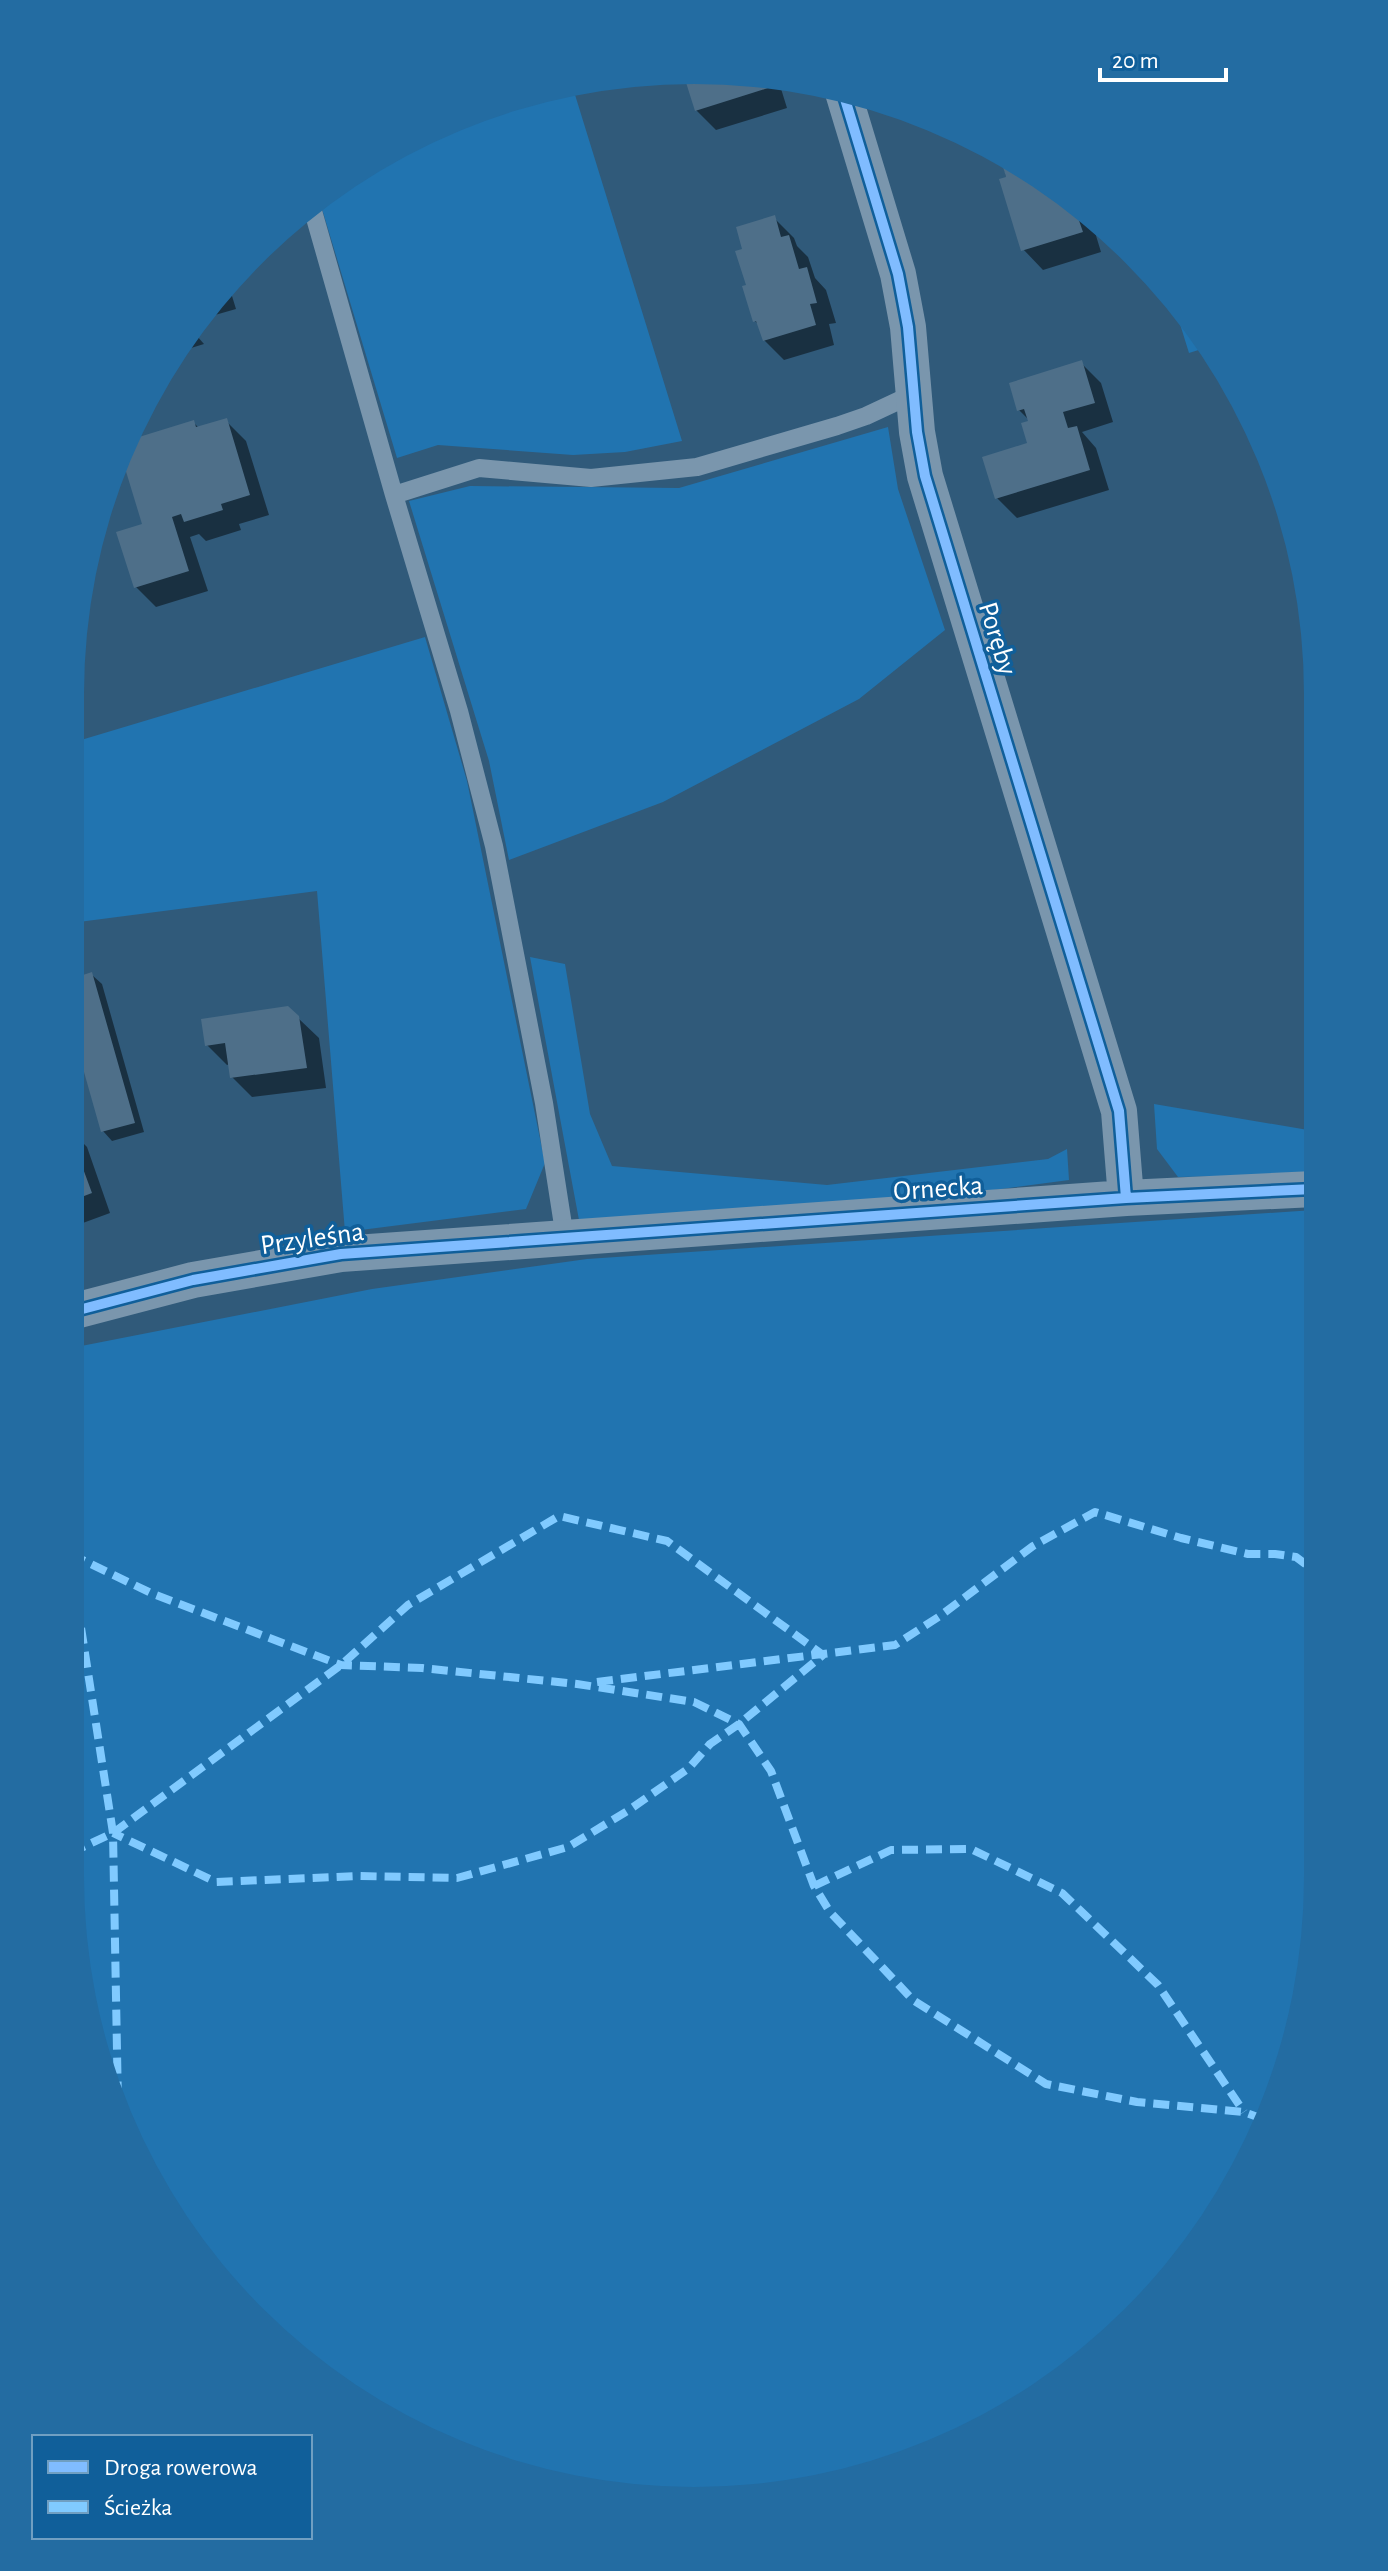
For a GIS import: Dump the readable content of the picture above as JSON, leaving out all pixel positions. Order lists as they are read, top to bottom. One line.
{"streets":{"street":["Poręby","Ornecka","Przyleśna"]},"crossings":[["Poręby","Ornecka"],["Ornecka","Przyleśna"]],"legend":["Droga rowerowa","Ścieżka"],"scale_bar":"20 m"}
